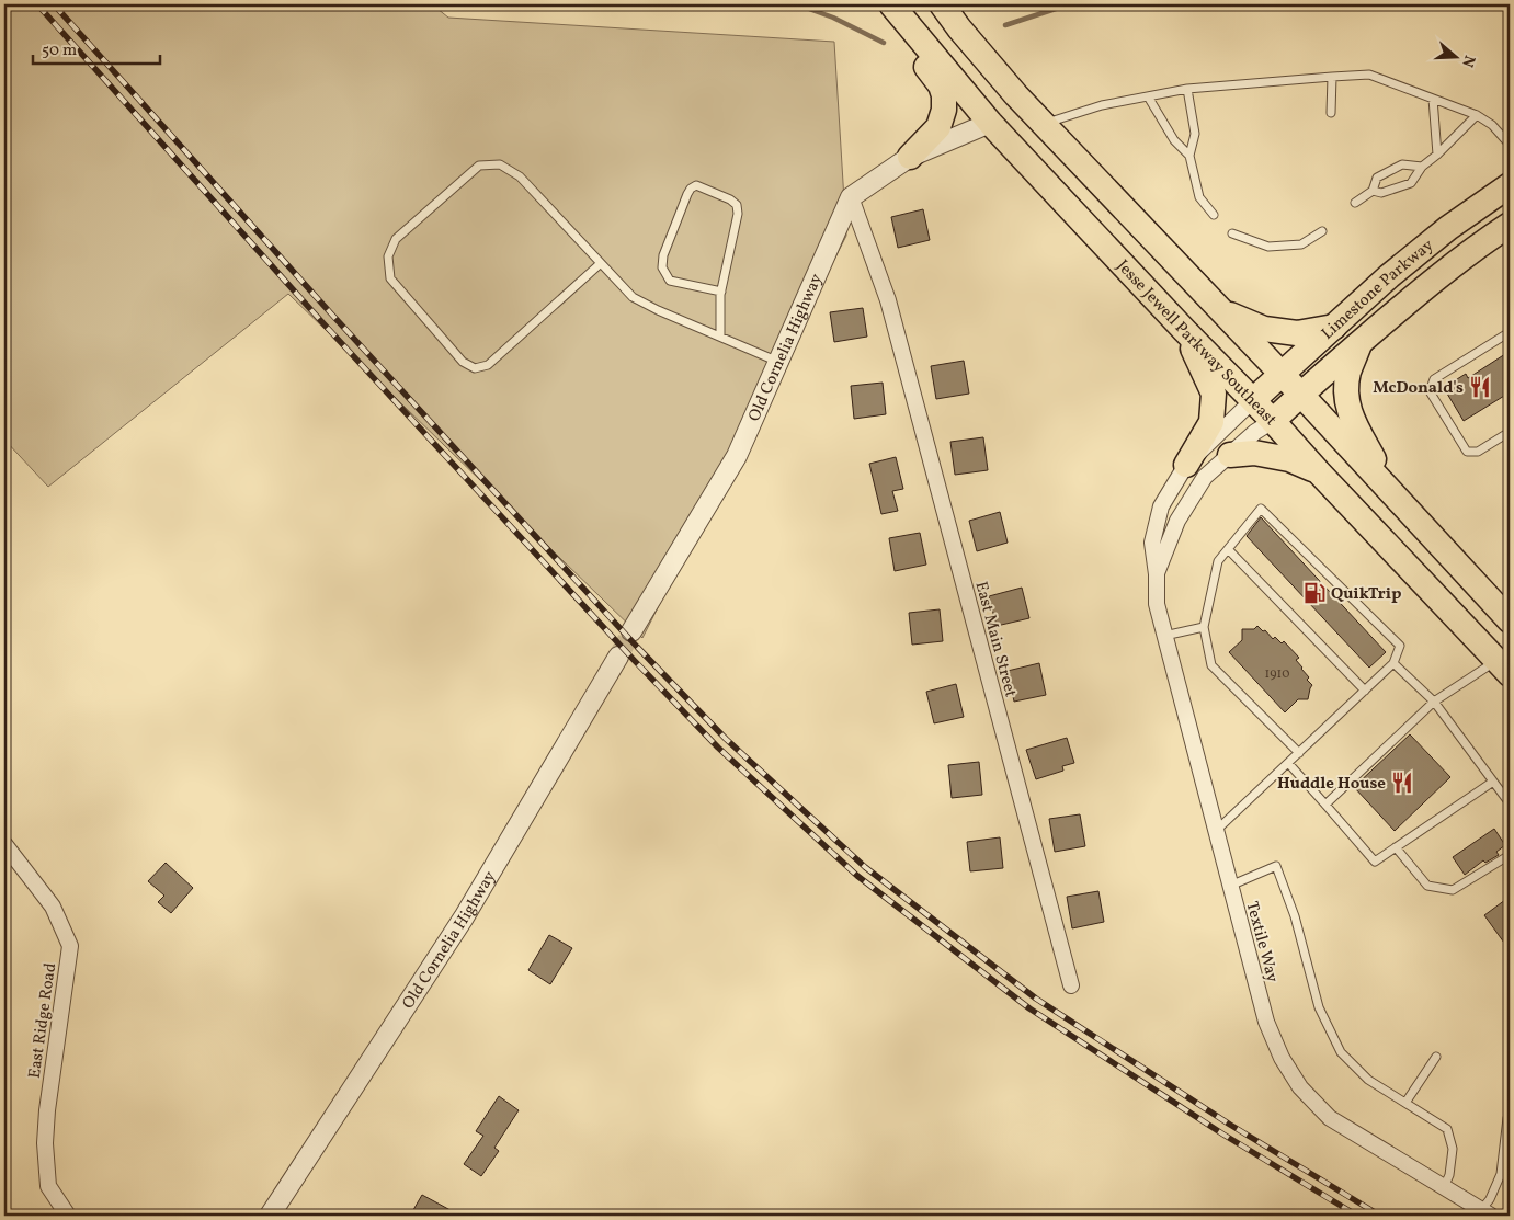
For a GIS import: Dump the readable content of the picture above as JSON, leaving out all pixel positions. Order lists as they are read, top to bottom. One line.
{"streets":{"main road":["Limestone Parkway","Jesse Jewell Parkway Southeast"],"street":["Old Cornelia Highway","East Main Street","Textile Way","East Ridge Road"]},"crossings":[["Limestone Parkway","Jesse Jewell Parkway Southeast"],["Limestone Parkway","Textile Way"],["Jesse Jewell Parkway Southeast","Textile Way"],["Old Cornelia Highway","East Main Street"]],"places":{"restaurant":["McDonald's","Huddle House"],"fuel station":["QuikTrip"]},"house_numbers":["1910"],"scale_bar":"50 m","north":"right"}
